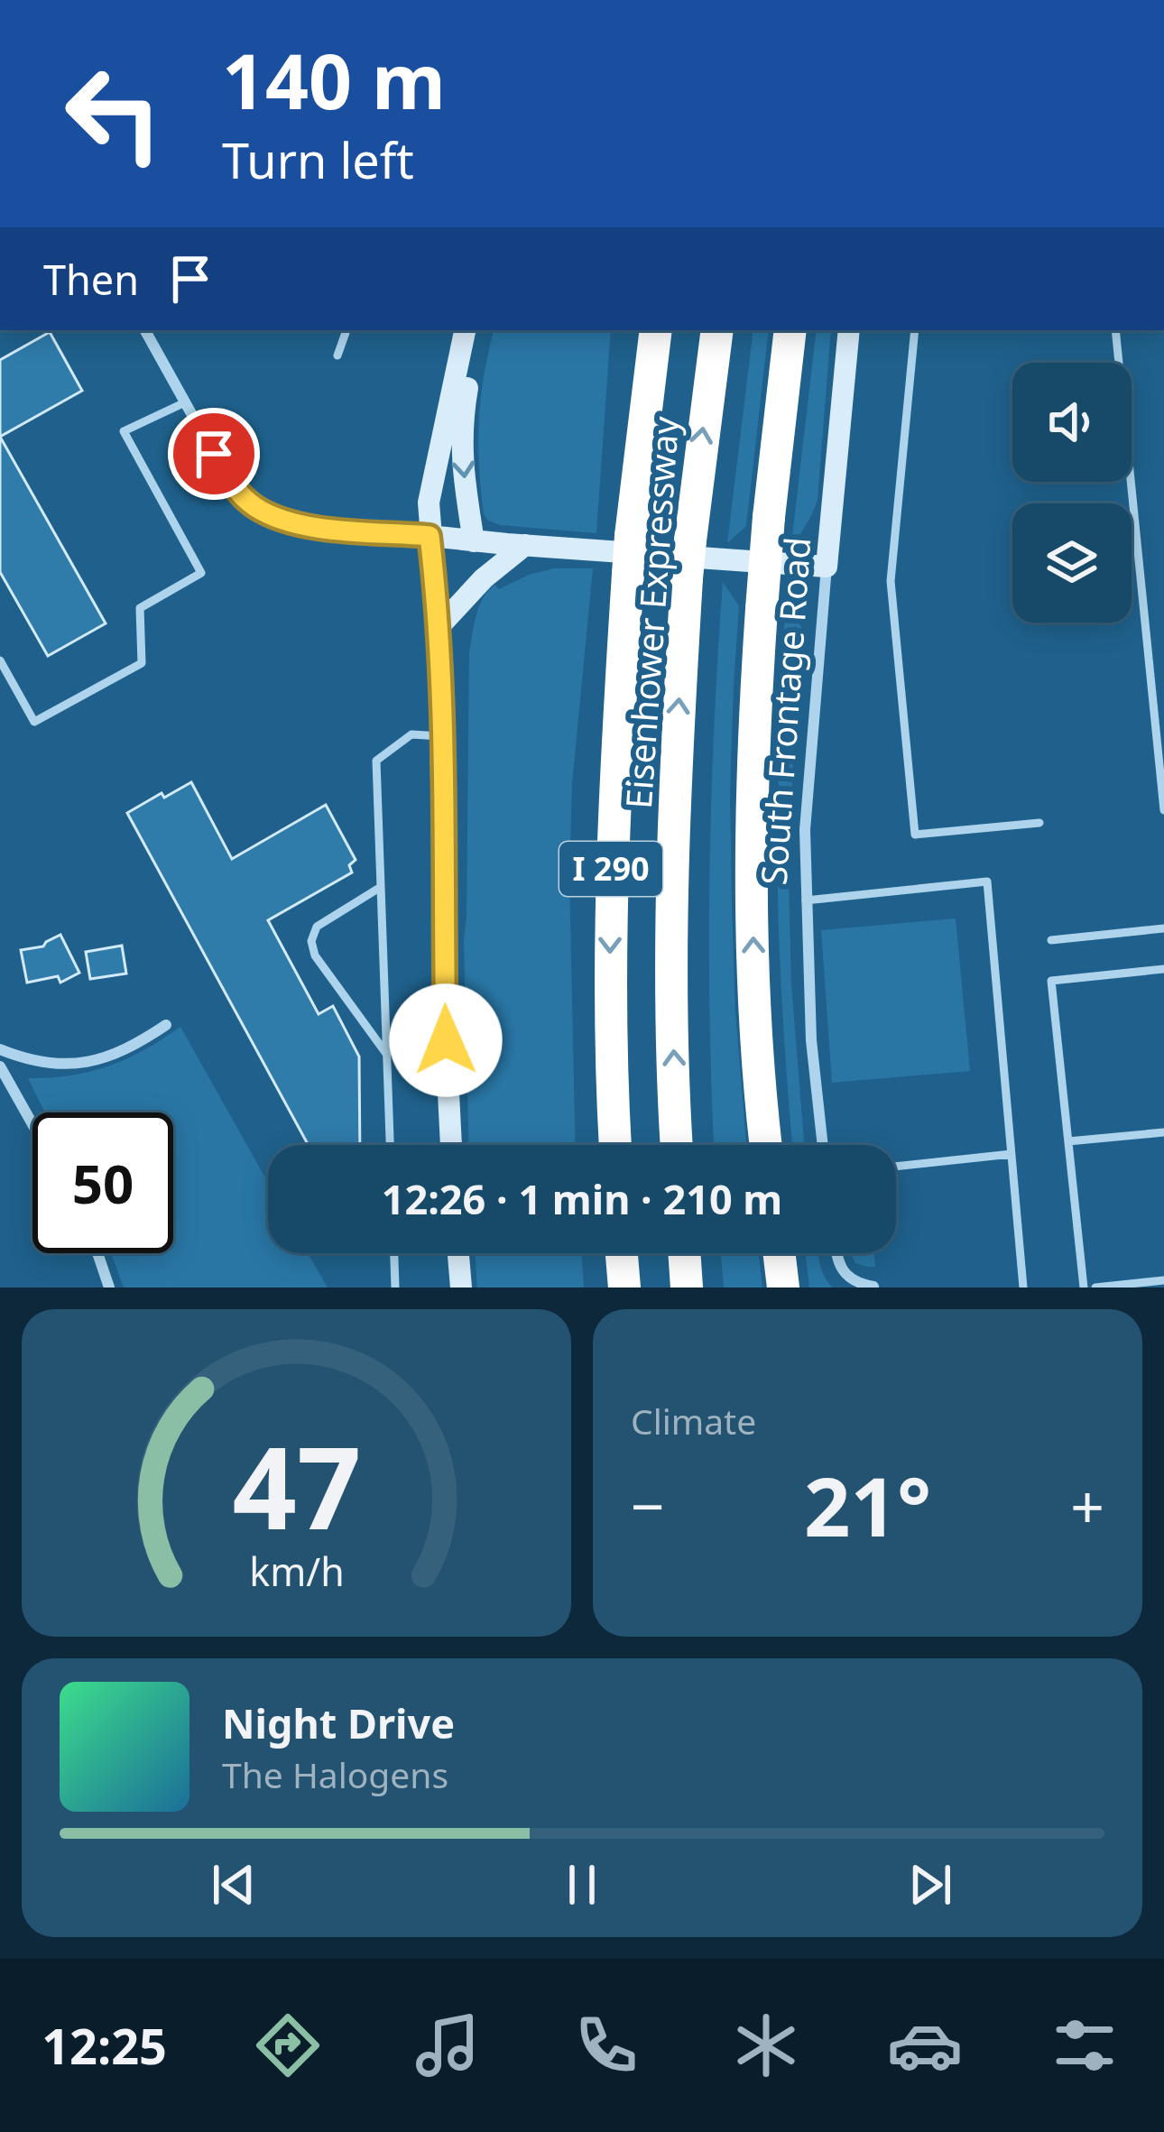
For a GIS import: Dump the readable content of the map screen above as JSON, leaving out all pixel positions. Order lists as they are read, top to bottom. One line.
{"streets":{"highway":["Eisenhower Expressway","I 290"],"main road":["South Frontage Road"]},"page":{"turn":["140 m","Turn left"],"then":"Then","limit":"50","trip":"12:26 · 1 min · 210 m","tile":"Climate","heat":["−","21°","+"],"song":["Night Drive","The Halogens"],"tabs":"12:25","gauge":["47","km/h"]}}
